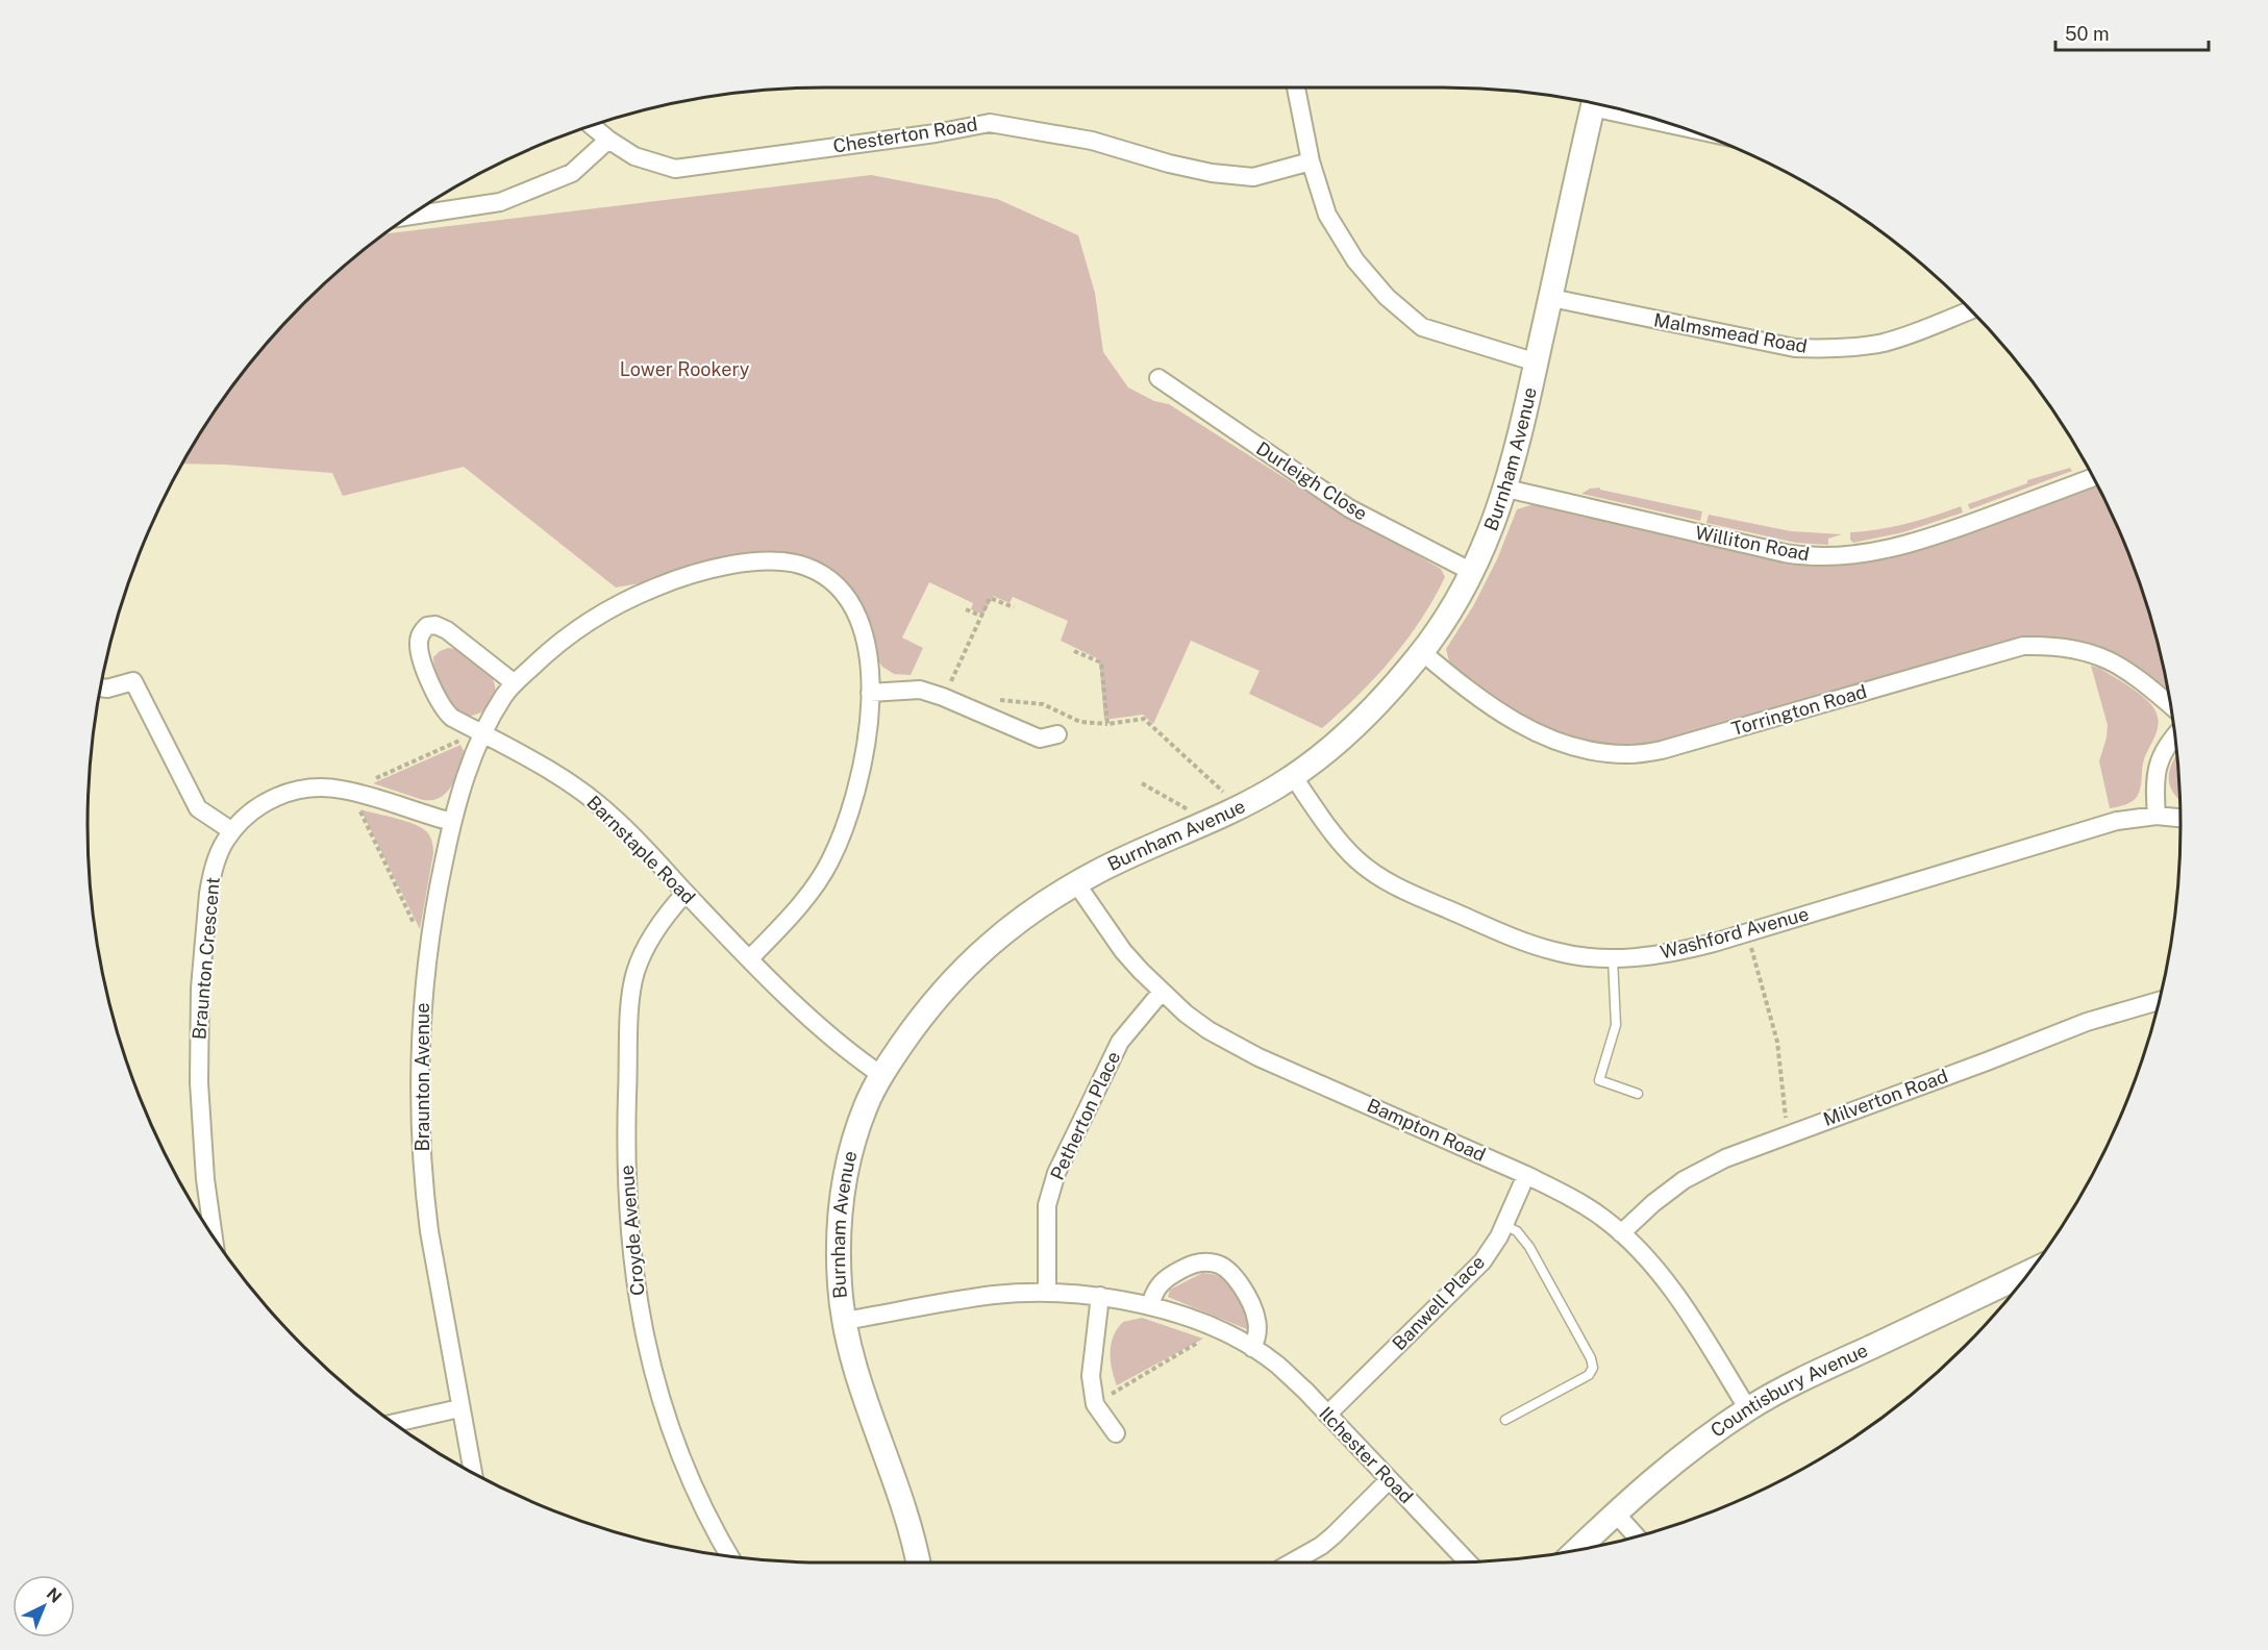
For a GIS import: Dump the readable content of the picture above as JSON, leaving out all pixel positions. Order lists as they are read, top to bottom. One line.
{"streets":{"street":["Chesterton Road","Malmsmead Road","Burnham Avenue","Durleigh Close","Williton Road","Torrington Road","Barnstaple Road","Washford Avenue","Braunton Crescent","Braunton Avenue","Milverton Road","Petherton Place","Bampton Road","Croyde Avenue","Banwell Place","Countisbury Avenue","Ilchester Road"]},"crossings":[["Malmsmead Road","Burnham Avenue"],["Burnham Avenue","Durleigh Close"],["Burnham Avenue","Williton Road"],["Burnham Avenue","Torrington Road"],["Burnham Avenue","Barnstaple Road"],["Burnham Avenue","Washford Avenue"],["Burnham Avenue","Bampton Road"],["Burnham Avenue","Ilchester Road"],["Barnstaple Road","Braunton Avenue"],["Barnstaple Road","Croyde Avenue"],["Braunton Crescent","Braunton Avenue"],["Milverton Road","Bampton Road"],["Petherton Place","Bampton Road"],["Petherton Place","Ilchester Road"],["Bampton Road","Banwell Place"],["Bampton Road","Countisbury Avenue"],["Banwell Place","Ilchester Road"]],"parks":["Lower Rookery"],"scale_bar":"50 m","north":"top right"}
